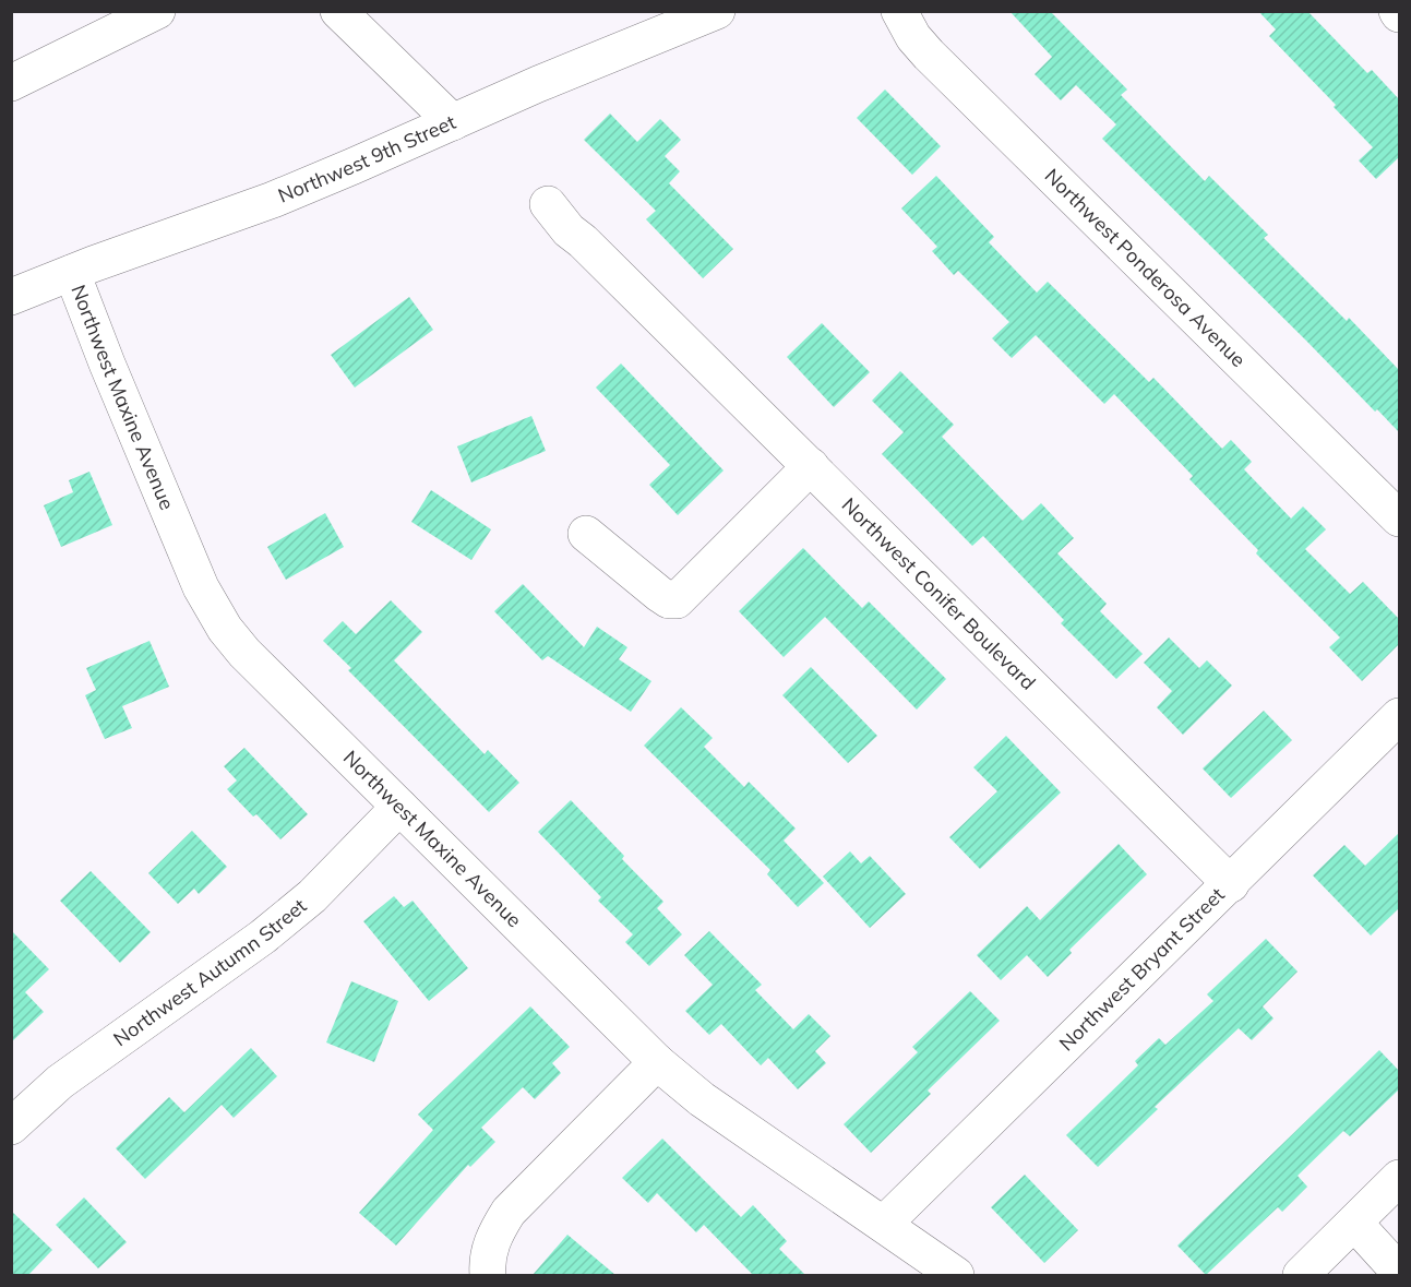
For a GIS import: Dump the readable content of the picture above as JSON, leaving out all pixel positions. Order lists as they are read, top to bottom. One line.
{"streets":{"main road":["Northwest 9th Street","Northwest Ponderosa Avenue","Northwest Maxine Avenue","Northwest Conifer Boulevard","Northwest Bryant Street","Northwest Autumn Street"]},"crossings":[["Northwest 9th Street","Northwest Maxine Avenue"],["Northwest Maxine Avenue","Northwest Bryant Street"],["Northwest Maxine Avenue","Northwest Autumn Street"],["Northwest Conifer Boulevard","Northwest Bryant Street"]]}
